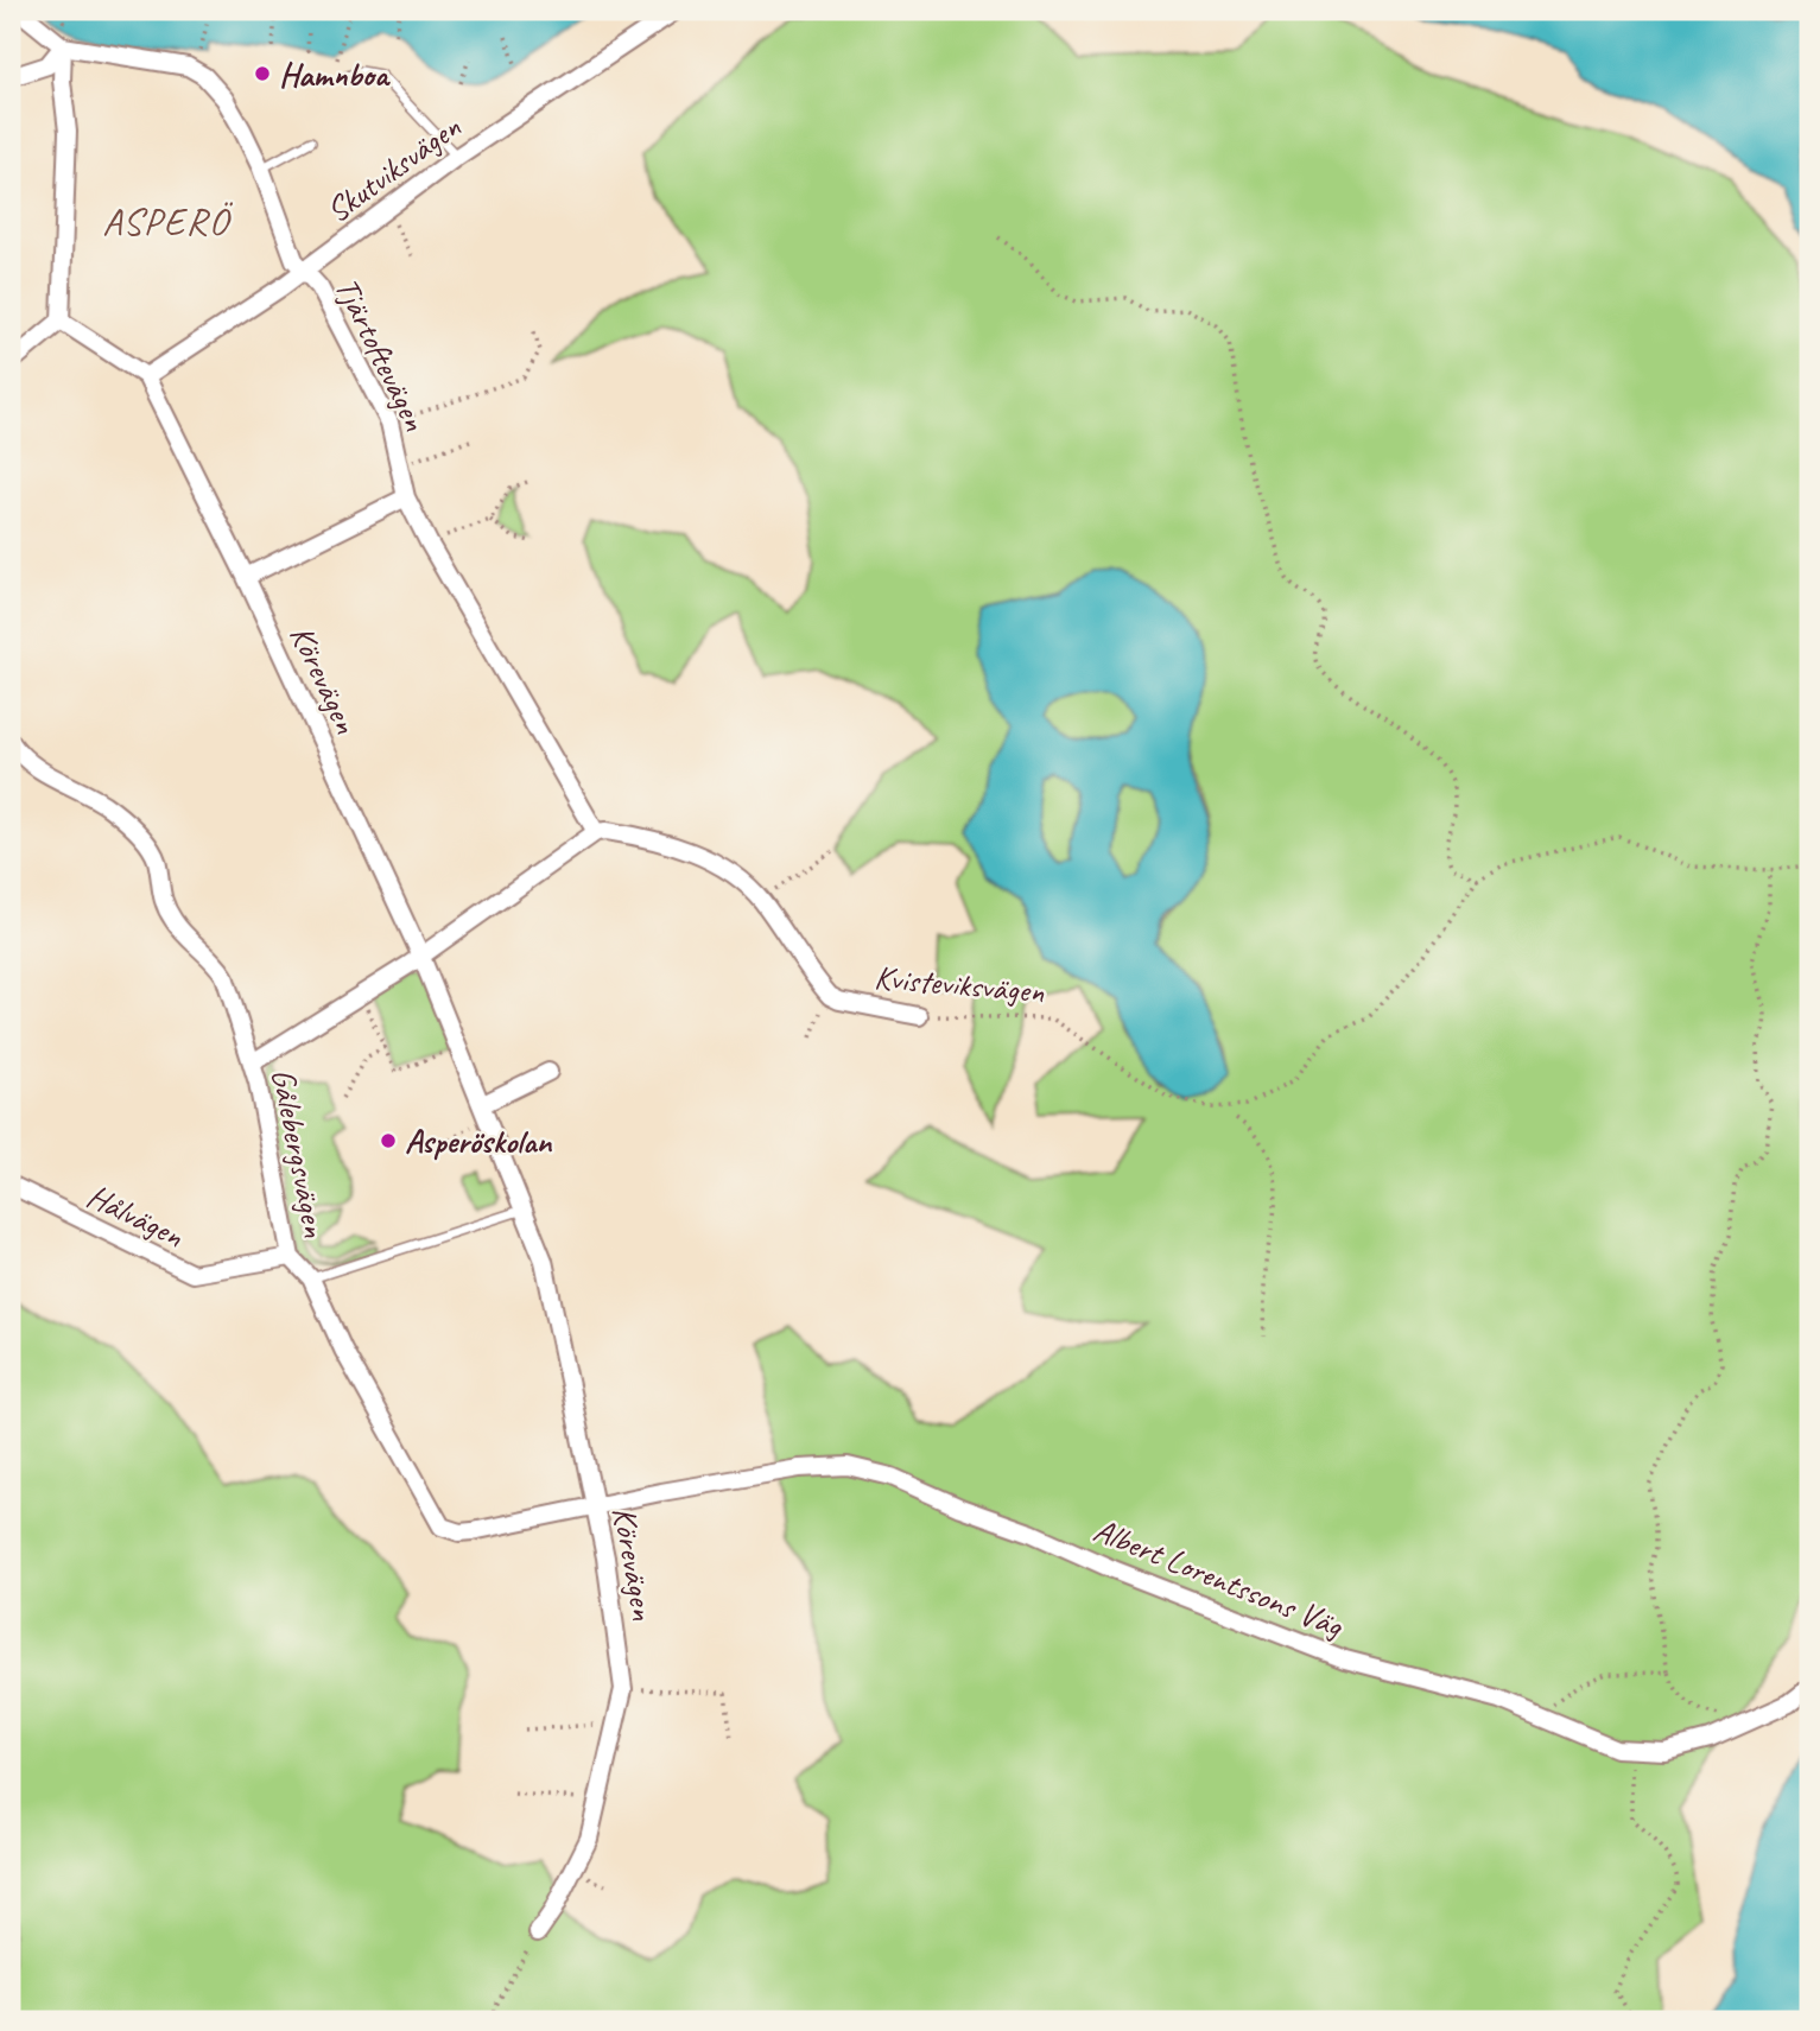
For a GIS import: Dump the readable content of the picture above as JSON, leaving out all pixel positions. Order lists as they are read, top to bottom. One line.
{"streets":{"street":["Skutviksvägen","Tjärtoftevägen","Körevägen","Kvisteviksvägen","Gålebergsvägen","Hålvägen","Albert Lorentssons Väg"]},"crossings":[["Skutviksvägen","Tjärtoftevägen"],["Skutviksvägen","Körevägen"],["Tjärtoftevägen","Kvisteviksvägen"],["Körevägen","Gålebergsvägen"],["Körevägen","Albert Lorentssons Väg"],["Gålebergsvägen","Hålvägen"],["Gålebergsvägen","Albert Lorentssons Väg"]],"districts":["ASPERÖ"],"places":["Hamnboa","Asperöskolan"]}
